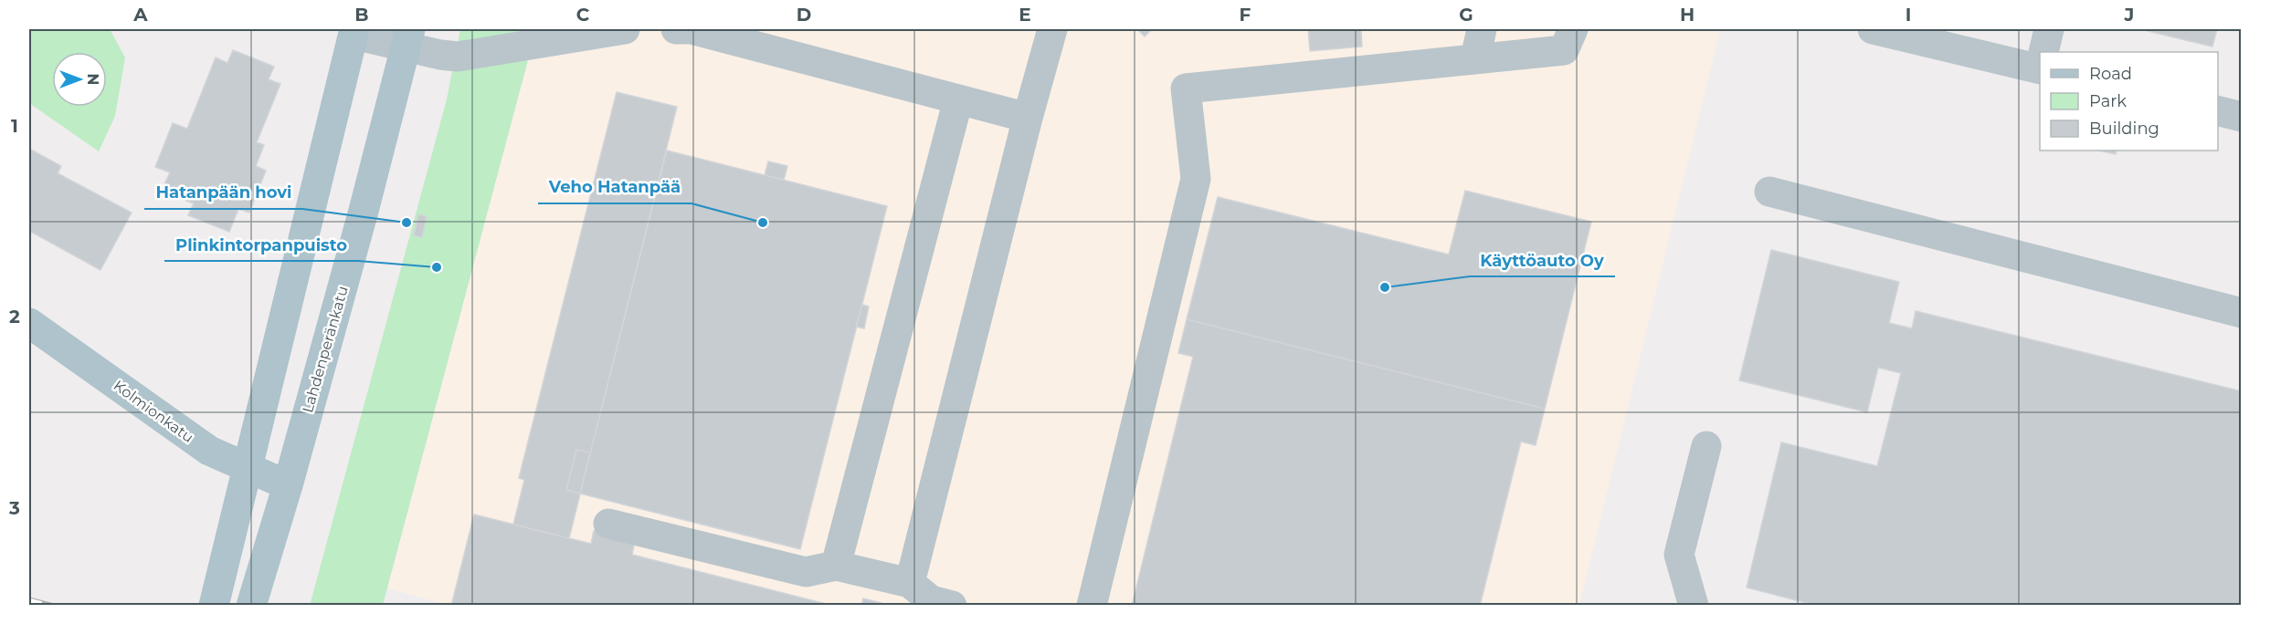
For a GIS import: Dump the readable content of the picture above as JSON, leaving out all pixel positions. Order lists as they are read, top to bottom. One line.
{"streets":{"main road":["Lahdenperänkatu","Kolmionkatu"]},"crossings":[["Lahdenperänkatu","Kolmionkatu"]],"places":["Hatanpään hovi","Veho Hatanpää","Plinkintorpanpuisto","Käyttöauto Oy"],"legend":["Road","Park","Building"],"north":"right","grid":{"columns":["A","B","C","D","E","F","G","H","I","J"],"rows":["1","2","3"]}}
